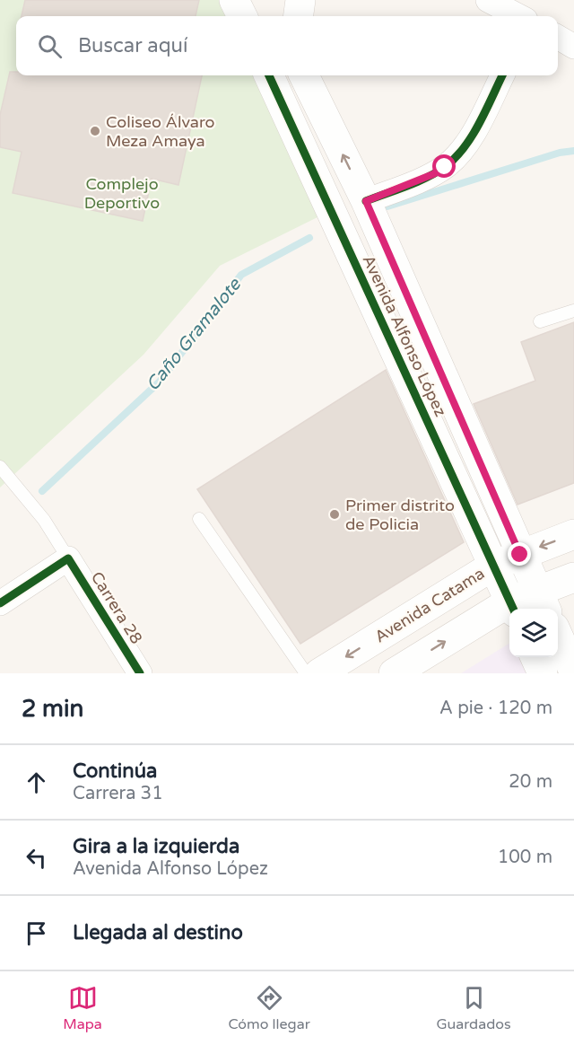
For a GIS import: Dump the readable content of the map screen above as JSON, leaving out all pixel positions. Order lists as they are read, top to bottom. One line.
{"streets":{"street":["Avenida Alfonso López","Avenida Catama","Carrera 28"]},"crossings":[["Avenida Alfonso López","Avenida Catama"]],"water":["Caño Gramalote"],"parks":["Complejo Deportivo"],"places":["Coliseo Álvaro Meza Amaya","Primer distrito de Policia"],"page":{"search":"Buscar aquí","heading":["2 min","A pie · 120 m"],"list":[["Continúa","Carrera 31","20 m"],["Gira a la izquierda","Avenida Alfonso López","100 m"],"Llegada al destino"],"nav":["Mapa","Cómo llegar","Guardados"]}}
